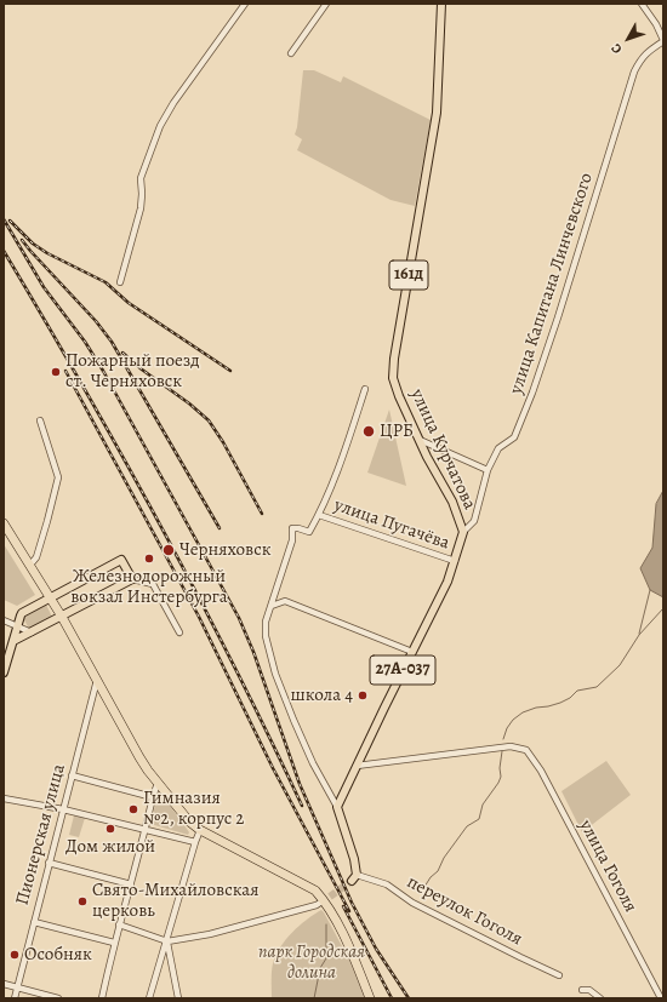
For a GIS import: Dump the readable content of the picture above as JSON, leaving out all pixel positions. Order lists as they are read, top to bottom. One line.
{"streets":{"main road":["161д","улица Курчатова","27А-037"],"street":["улица Капитана Линчевского","улица Пугачёва","Пионерская улица","улица Гоголя","переулок Гоголя"]},"crossings":[["улица Капитана Линчевского","улица Курчатова"],["улица Курчатова","улица Пугачёва"],["улица Курчатова","улица Гоголя"]],"parks":["парк Городская долина"],"places":["Пожарный поезд ст. Черняховск","ЦРБ","Черняховск","Железнодорожный вокзал Инстербурга","школа 4","Гимназия №2, корпус 2","Дом жилой","Свято-Михайловская церковь","Особняк"],"north":"bottom left"}
